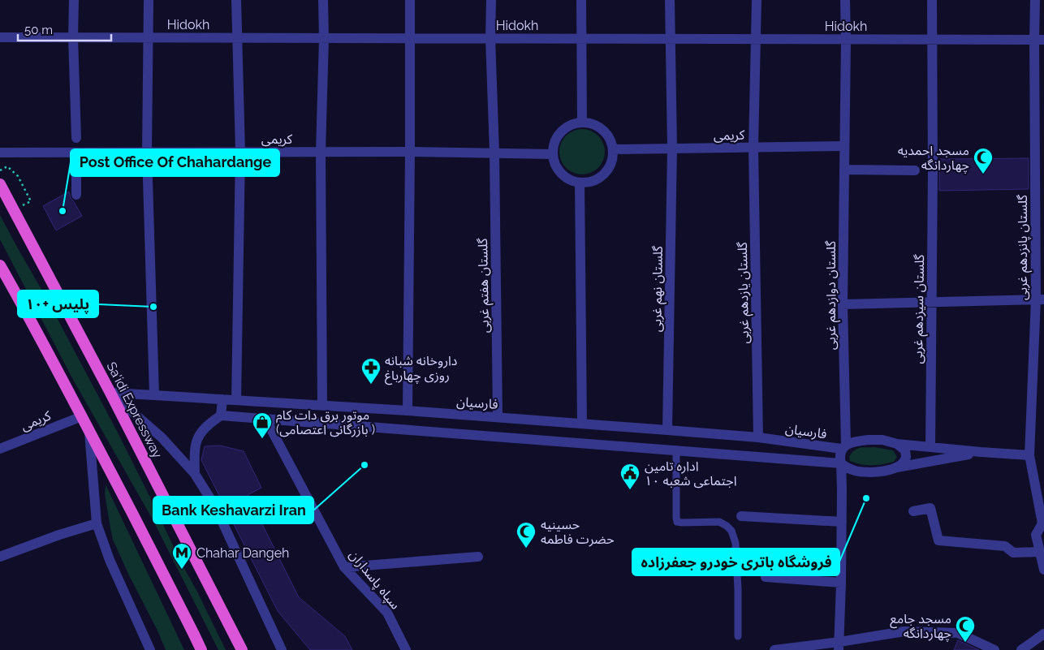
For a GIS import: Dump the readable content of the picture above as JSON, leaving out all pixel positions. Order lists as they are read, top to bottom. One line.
{"streets":{"highway":["Sa'idi Expressway"],"street":["Hidokh","کریمی","گلستان پانزدهم غربی","گلستان هفتم غربی","گلستان نهم غربی","گلستان یازدهم غربی","گلستان دوازدهم غربی","گلستان سیزدهم غربی","فارسیان","سپاه پاسداران"]},"crossings":[["Hidokh","گلستان پانزدهم غربی"],["Hidokh","گلستان هفتم غربی"],["Hidokh","گلستان نهم غربی"],["Hidokh","گلستان یازدهم غربی"],["Hidokh","گلستان دوازدهم غربی"],["Hidokh","گلستان سیزدهم غربی"],["کریمی","گلستان هفتم غربی"],["کریمی","گلستان نهم غربی"],["کریمی","گلستان یازدهم غربی"],["کریمی","گلستان دوازدهم غربی"],["گلستان هفتم غربی","فارسیان"],["گلستان نهم غربی","فارسیان"],["گلستان یازدهم غربی","فارسیان"],["گلستان دوازدهم غربی","فارسیان"],["فارسیان","Sa'idi Expressway"]],"places":{"mosque":["مسجد احمدیه چهاردانگه","حسینیه حضرت فاطمه","مسجد جامع چهاردانگه"],"other":["Post Office Of Chahardange","پلیس +۱۰","Bank Keshavarzi Iran","فروشگاه باتری خودرو جعفرزاده"],"pharmacy":["داروخانه شبانه روزی چهارباغ"],"shop":["موتور برق دات کام (بازرگانی اعتصامی )"],"public building":["اداره تامین اجتماعی شعبه ۱۰"],"metro station":["Chahar Dangeh"]},"scale_bar":"50 m"}
